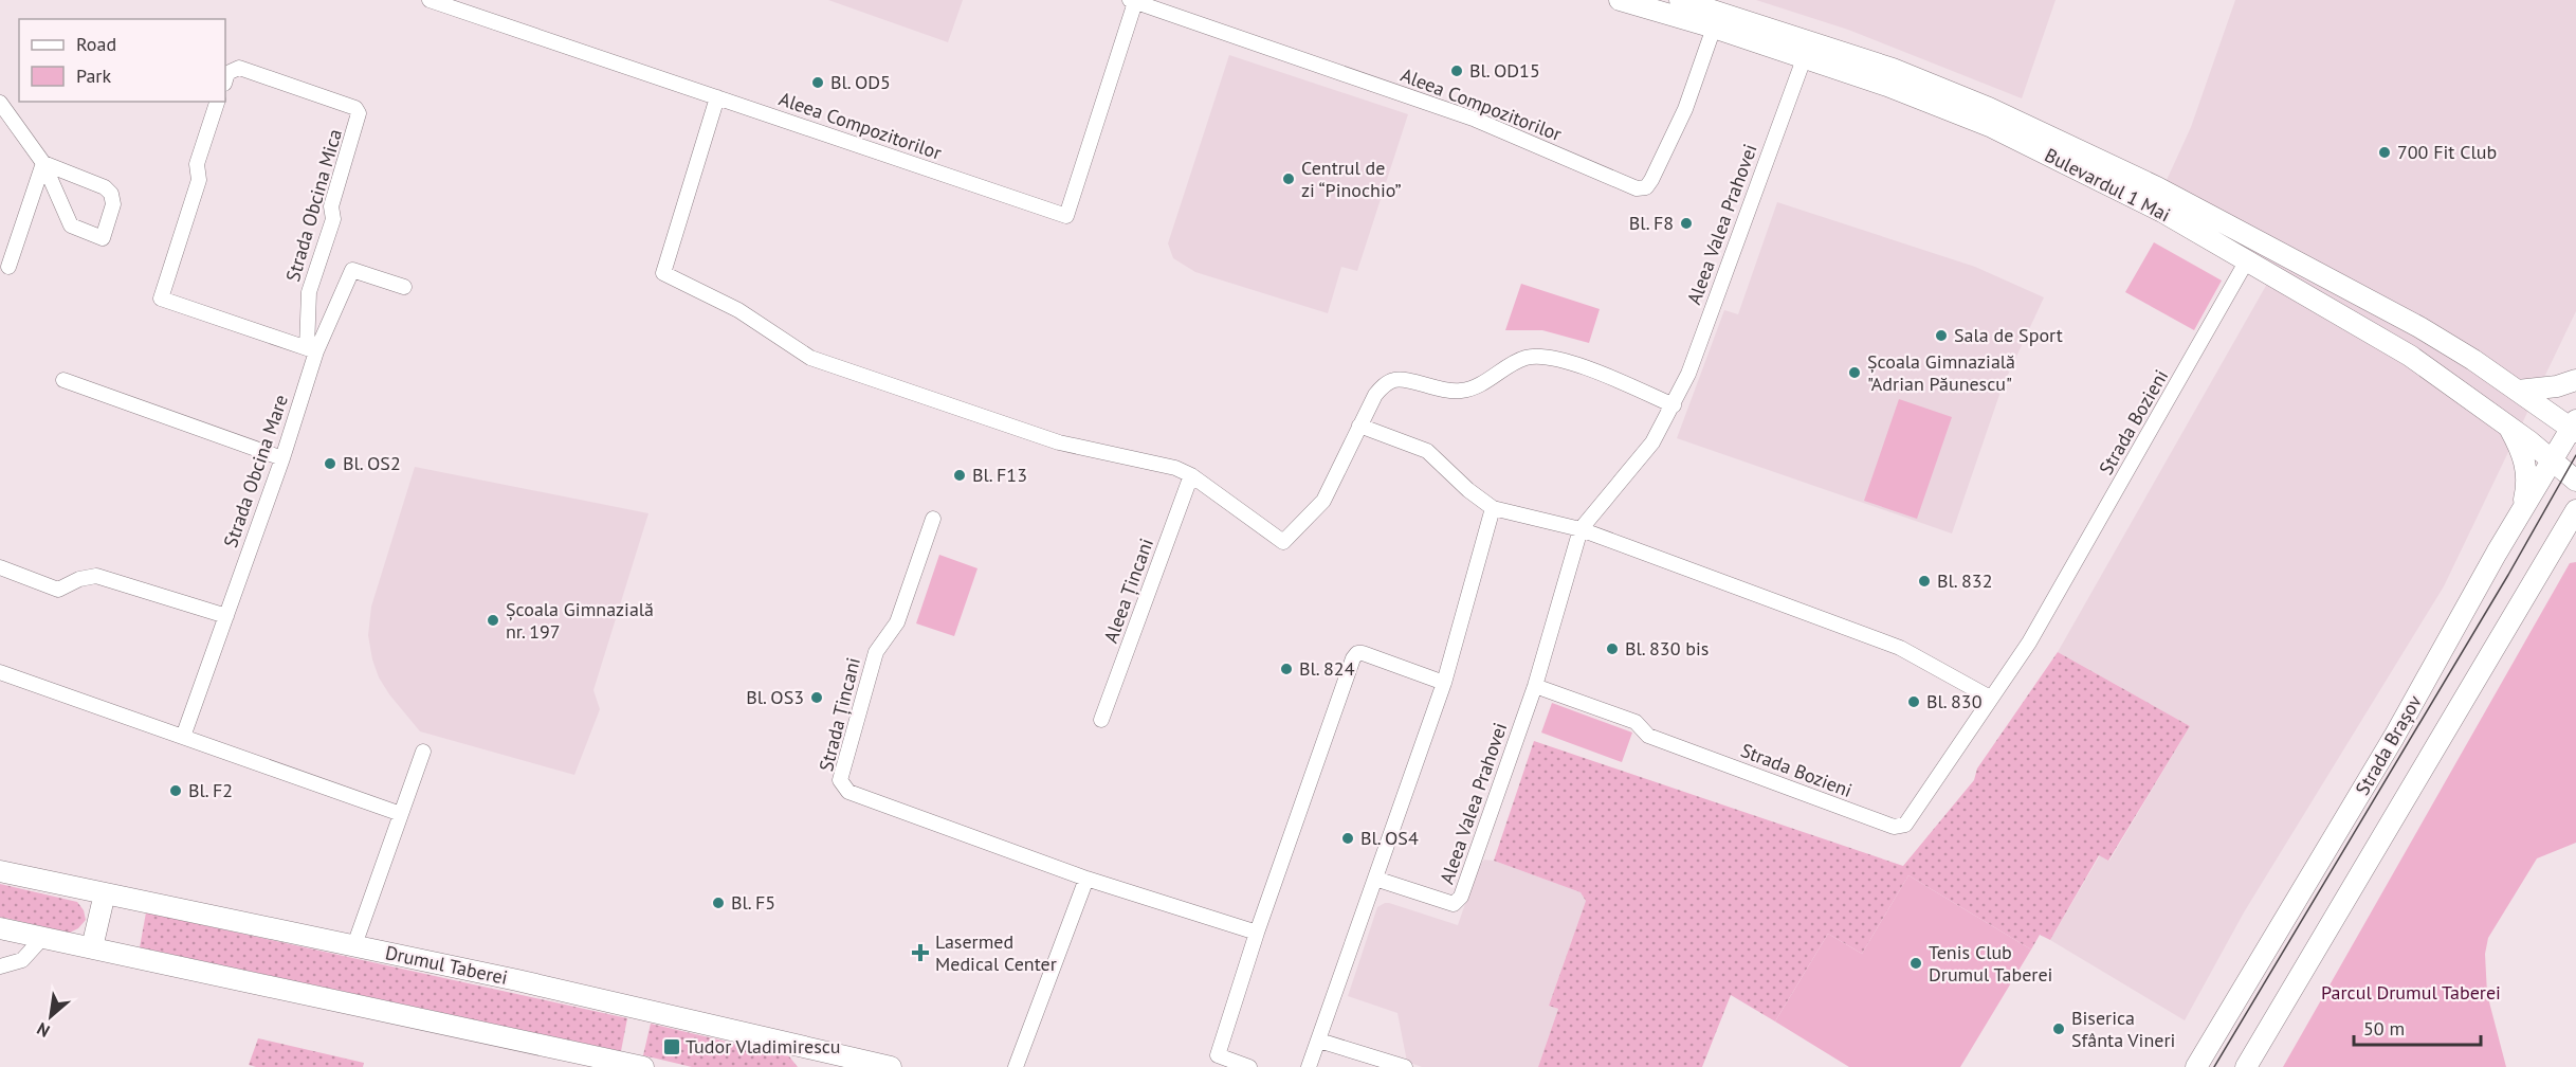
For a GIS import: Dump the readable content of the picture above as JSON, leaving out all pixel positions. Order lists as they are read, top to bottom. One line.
{"streets":{"main road":["Bulevardul 1 Mai","Strada Brașov","Drumul Taberei"],"street":["Aleea Compozitorilor","Strada Obcina Mica","Aleea Valea Prahovei","Strada Bozieni","Strada Obcina Mare","Aleea Țincani","Strada Țincani"]},"crossings":[["Aleea Compozitorilor","Bulevardul 1 Mai"],["Bulevardul 1 Mai","Aleea Valea Prahovei"],["Bulevardul 1 Mai","Strada Bozieni"],["Bulevardul 1 Mai","Strada Brașov"],["Strada Obcina Mica","Strada Obcina Mare"],["Aleea Valea Prahovei","Strada Bozieni"]],"parks":["Parcul Drumul Taberei"],"places":{"other":["Bl. OD15","Bl. OD5","700 Fit Club","Centrul de zi “Pinochio”","Bl. F8","Sala de Sport","Școala Gimnazială \"Adrian Păunescu\"","Bl. OS2","Bl. F13","Bl. 832","Școala Gimnazială nr. 197","Bl. 830 bis","Bl. 824","Bl. OS3","Bl. 830","Bl. F2","Bl. OS4","Bl. F5","Tenis Club Drumul Taberei","Biserica Sfânta Vineri"],"health":["Lasermed Medical Center"],"transit":["Tudor Vladimirescu"]},"legend":["Road","Park"],"scale_bar":"50 m","north":"bottom left"}
